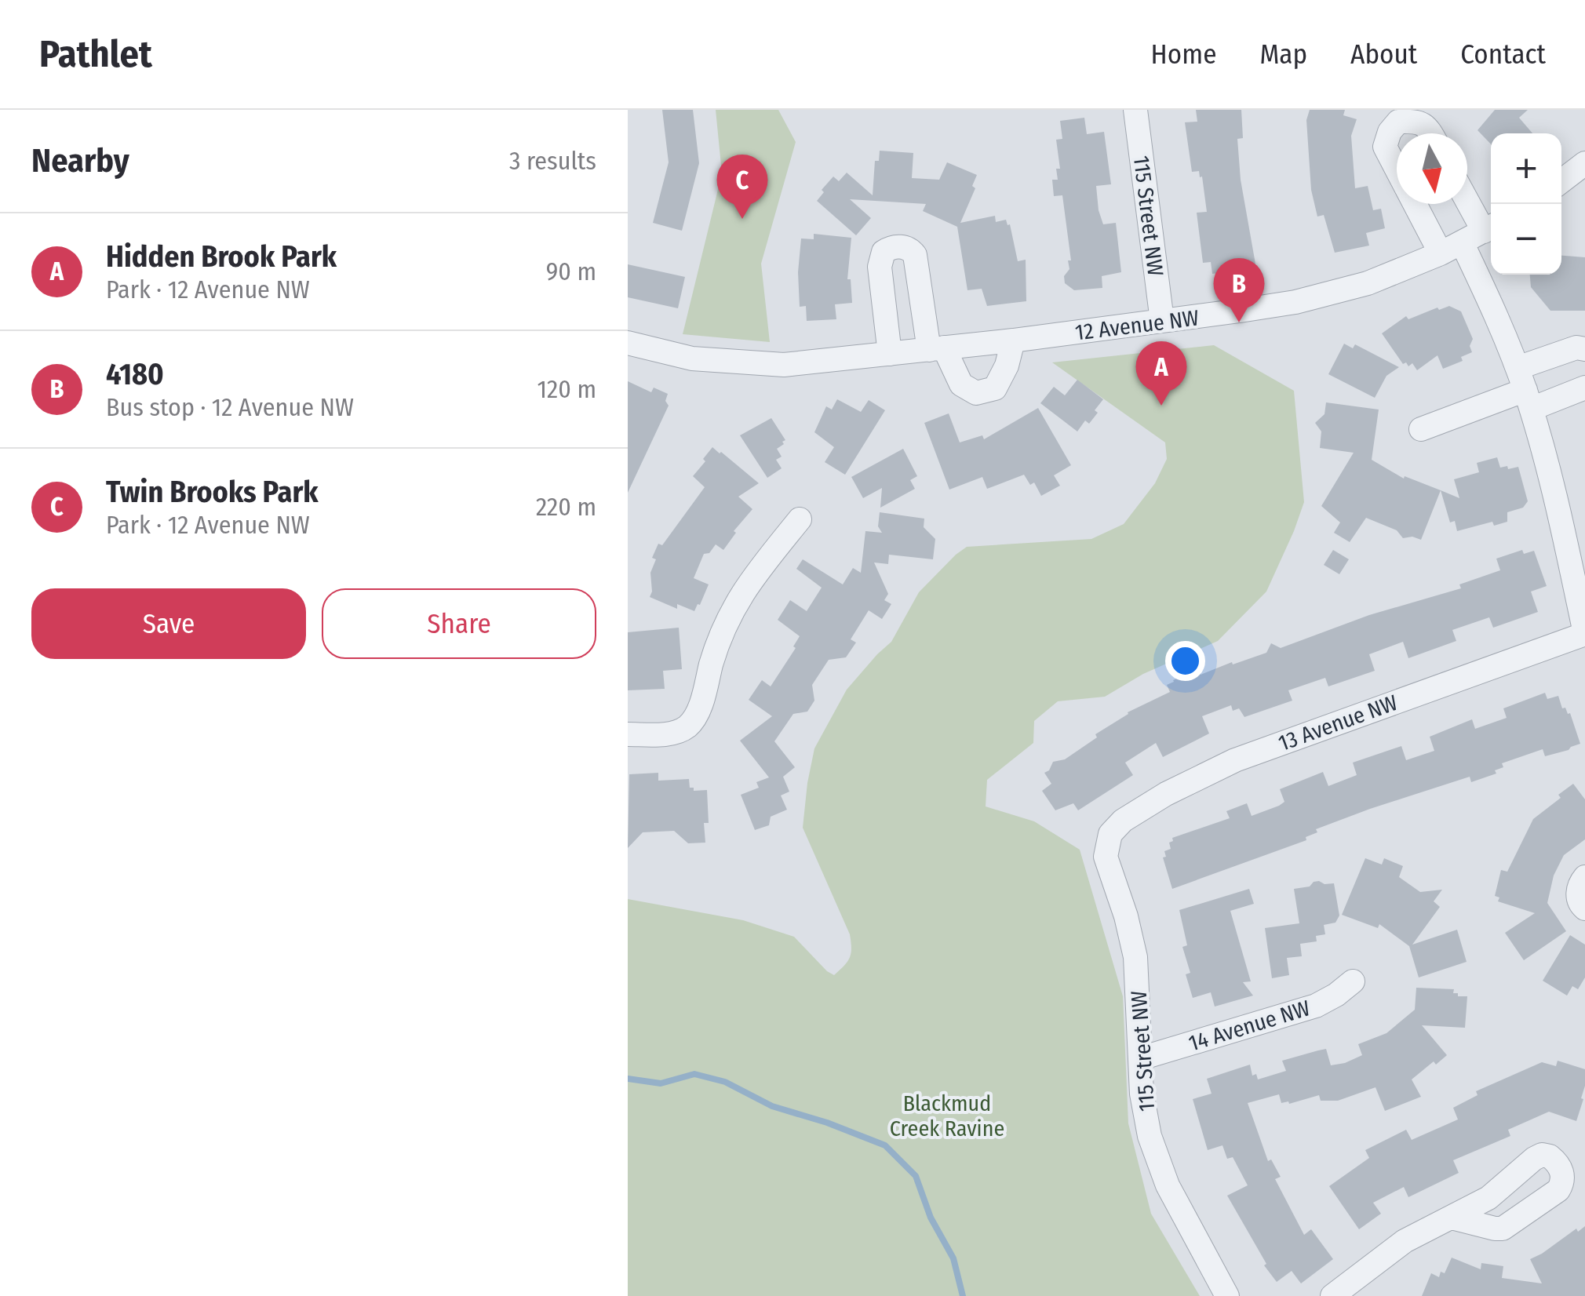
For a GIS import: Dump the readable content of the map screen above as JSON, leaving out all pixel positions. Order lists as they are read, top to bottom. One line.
{"streets":{"street":["115 Street NW","12 Avenue NW","13 Avenue NW","14 Avenue NW"]},"crossings":[["115 Street NW","12 Avenue NW"],["115 Street NW","13 Avenue NW"],["115 Street NW","14 Avenue NW"]],"parks":["Blackmud Creek Ravine"],"north":"bottom","page":{"header":"Pathlet","nav":["Home","Map","About","Contact"],"heading":["Nearby","3 results"],"map_buttons":["+","−"],"pins":["C","B","A"],"list":[{"mark":"A","name":"Hidden Brook Park","note":"Park · 12 Avenue NW","value":"90 m"},{"mark":"B","name":"4180","note":"Bus stop · 12 Avenue NW","value":"120 m"},{"mark":"C","name":"Twin Brooks Park","note":"Park · 12 Avenue NW","value":"220 m"}],"buttons":["Save","Share"]}}
